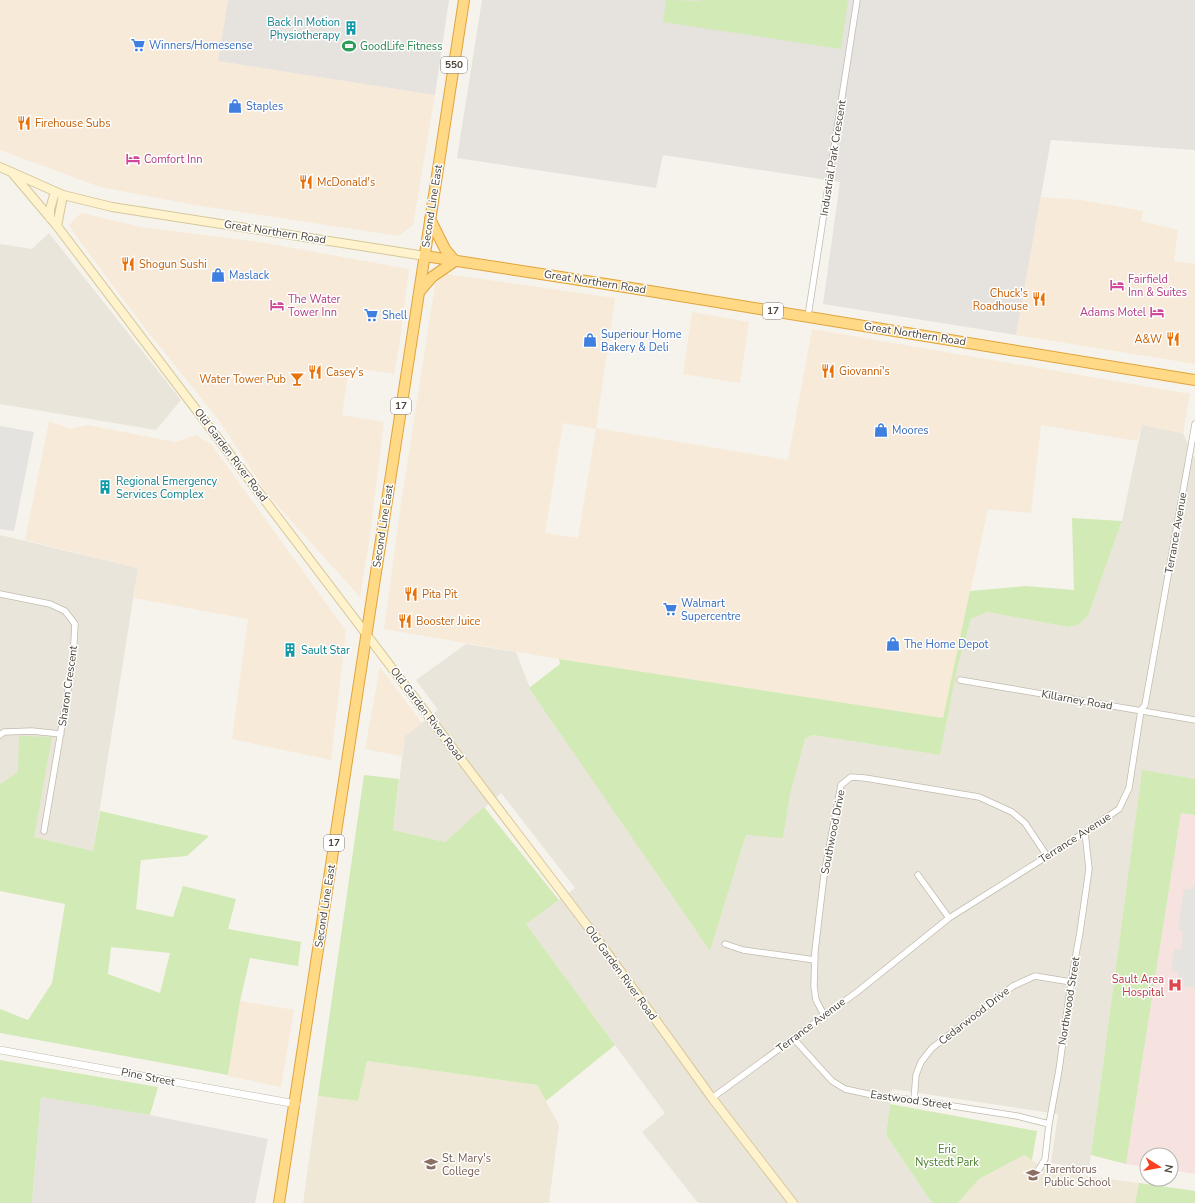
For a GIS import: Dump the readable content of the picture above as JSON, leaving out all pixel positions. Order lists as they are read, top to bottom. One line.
{"streets":{"highway":["550","Second Line East","Great Northern Road","17"],"main road":["Old Garden River Road"],"street":["Industrial Park Crescent","Terrance Avenue","Sharon Crescent","Killarney Road","Southwood Drive","Northwood Street","Cedarwood Drive","Pine Street","Eastwood Street"]},"crossings":[["Industrial Park Crescent","Great Northern Road"],["Second Line East","Great Northern Road"],["Second Line East","Old Garden River Road"],["Second Line East","Pine Street"],["Great Northern Road","Old Garden River Road"],["Old Garden River Road","Terrance Avenue"],["Terrance Avenue","Killarney Road"],["Terrance Avenue","Southwood Drive"],["Terrance Avenue","Northwood Street"],["Terrance Avenue","Eastwood Street"],["Northwood Street","Cedarwood Drive"],["Northwood Street","Eastwood Street"],["Cedarwood Drive","Eastwood Street"]],"parks":["Eric Nystedt Park"],"places":{"building":["Back In Motion Physiotherapy","Regional Emergency Services Complex","Sault Star"],"supermarket":["Winners/Homesense","Shell","Walmart Supercentre"],"sports":["GoodLife Fitness"],"shop":["Staples","Maslack","Superiour Home Bakery & Deli","Moores","The Home Depot"],"restaurant":["Firehouse Subs","McDonald's","Shogun Sushi","Chuck's Roadhouse","A&W","Giovanni's","Casey's","Pita Pit","Booster Juice"],"hotel":["Comfort Inn","Fairfield Inn & Suites","The Water Tower Inn","Adams Motel"],"bar":["Water Tower Pub"],"hospital":["Sault Area Hospital"],"school or university":["St. Mary's College","Tarentorus Public School"]},"north":"right"}
